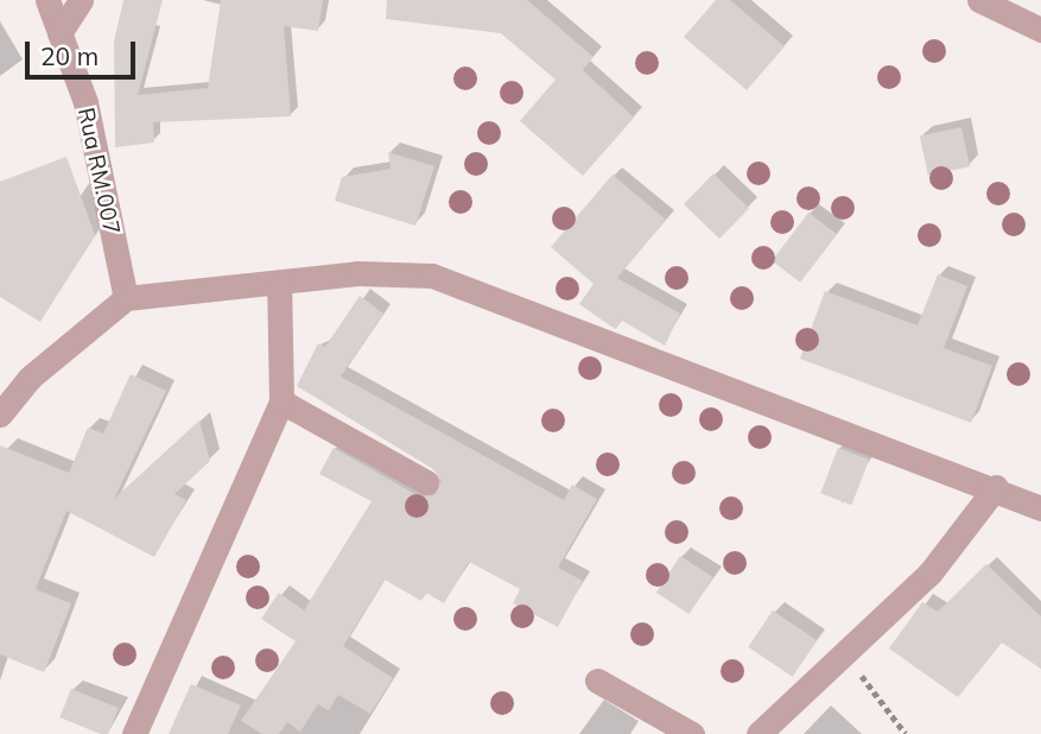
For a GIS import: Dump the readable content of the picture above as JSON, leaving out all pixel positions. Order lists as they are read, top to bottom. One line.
{"streets":{"street":["Rua RM.007"]},"scale_bar":"20 m"}
